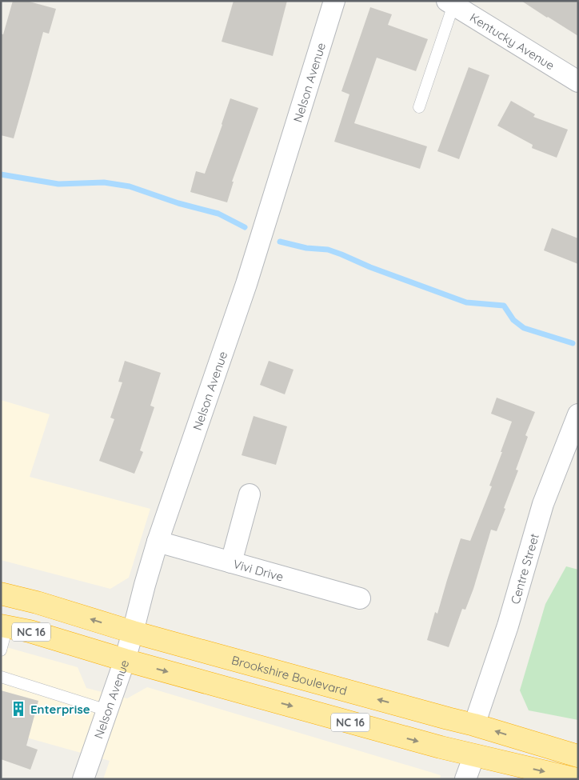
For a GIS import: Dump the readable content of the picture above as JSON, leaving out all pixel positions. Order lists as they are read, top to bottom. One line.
{"streets":{"highway":["NC 16","Brookshire Boulevard"],"street":["Kentucky Avenue","Nelson Avenue","Centre Street","Vivi Drive"]},"crossings":[["Nelson Avenue","Vivi Drive"],["Nelson Avenue","NC 16"],["Nelson Avenue","Brookshire Boulevard"],["Centre Street","Brookshire Boulevard"]],"places":{"building":["Enterprise"]}}
